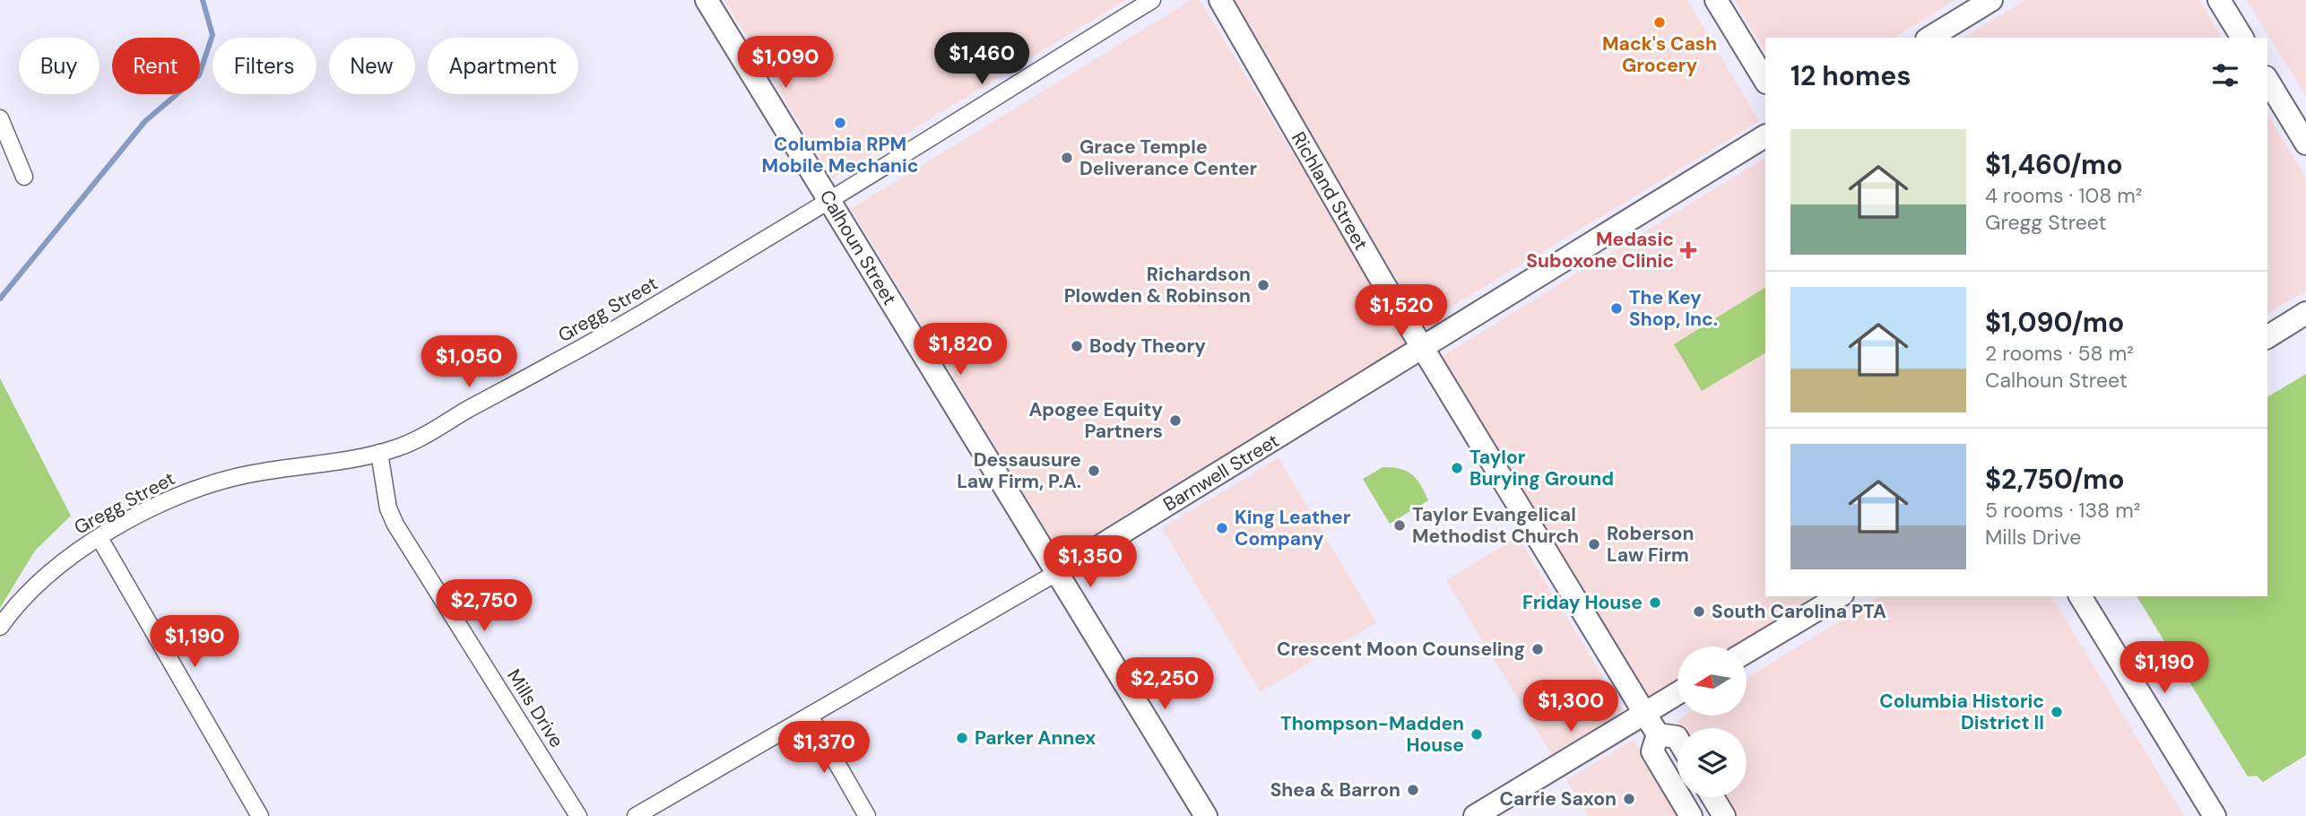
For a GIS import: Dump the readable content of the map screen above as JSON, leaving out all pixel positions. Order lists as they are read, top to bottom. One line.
{"streets":{"street":["Richland Street","Calhoun Street","Gregg Street","Barnwell Street","Mills Drive"]},"crossings":[["Richland Street","Barnwell Street"],["Calhoun Street","Gregg Street"],["Calhoun Street","Barnwell Street"],["Gregg Street","Mills Drive"]],"places":{"other":["Mack's Cash Grocery","Columbia RPM Mobile Mechanic","Grace Temple Deliverance Center","Richardson Plowden & Robinson","The Key Shop, Inc.","Body Theory","Apogee Equity Partners","Taylor Burying Ground","Dessausure Law Firm, P.A.","Taylor Evangelical Methodist Church","King Leather Company","Roberson Law Firm","Friday House","South Carolina PTA","Crescent Moon Counseling","Columbia Historic District II","Thompson-Madden House","Parker Annex","Shea & Barron","Carrie Saxon"],"health":["Medasic Suboxone Clinic"]},"north":"left","page":{"price":["$1,460","$1,090","$1,520","$1,820","$1,050","$1,350","$2,750","$1,190","$1,190","$2,250","$1,300","$1,370"],"chip":["Buy","Rent","Filters","New","Apartment"],"heading":"12 homes","list":[{"name":"$1,460/mo","note":"4 rooms · 108 m² · Gregg Street"},{"name":"$1,090/mo","note":"2 rooms · 58 m² · Calhoun Street"},{"name":"$2,750/mo","note":"5 rooms · 138 m² · Mills Drive"}]}}
